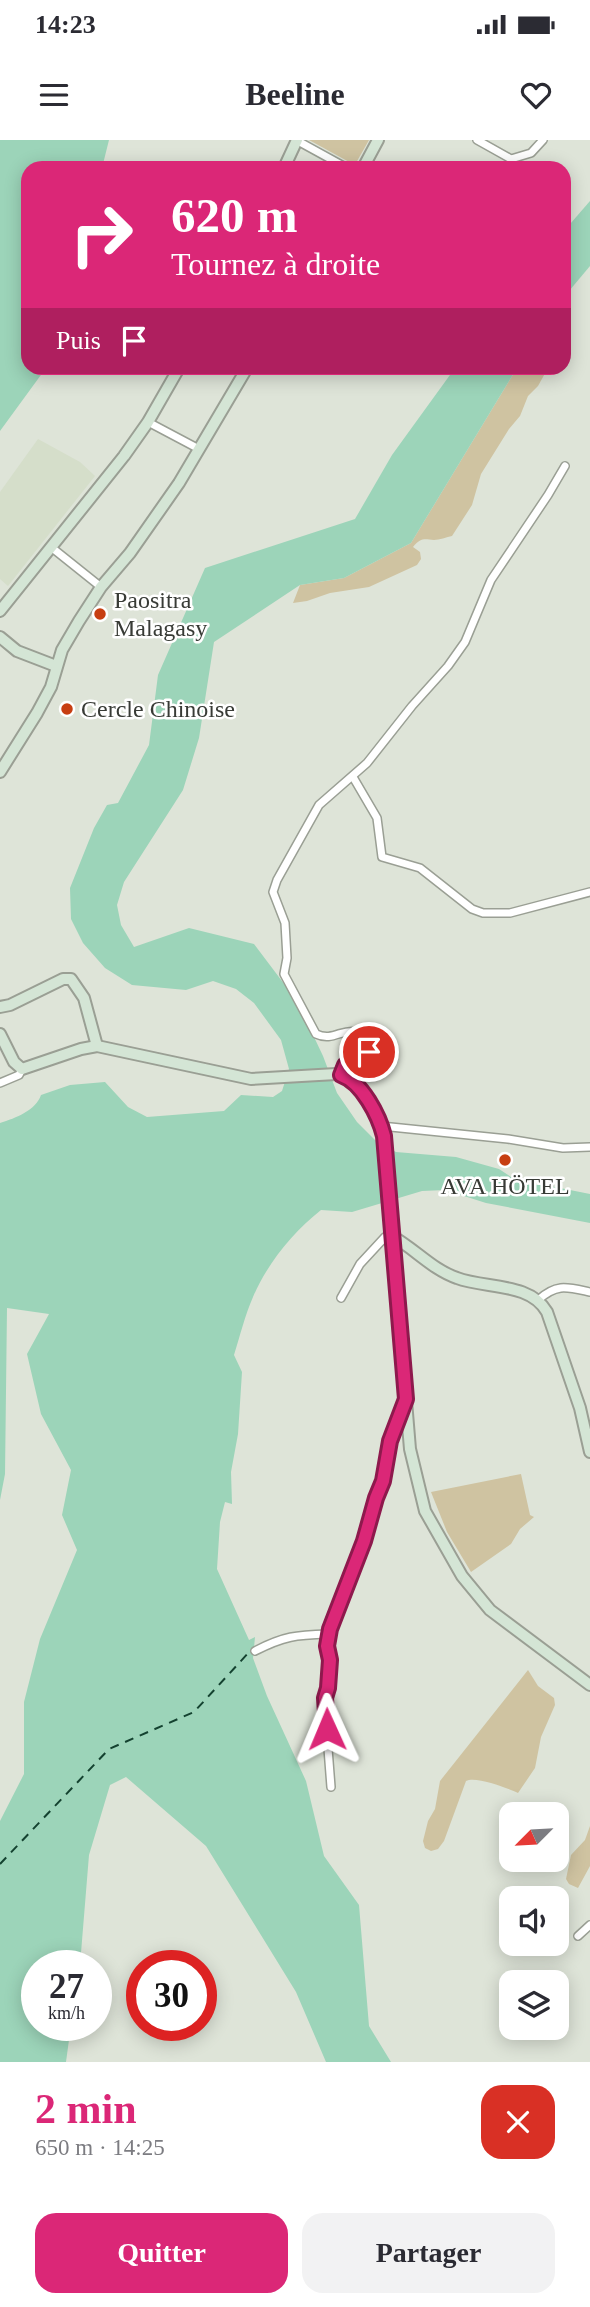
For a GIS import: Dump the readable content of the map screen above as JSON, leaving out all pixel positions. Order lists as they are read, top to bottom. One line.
{"places":["Paositra Malagasy","Cercle Chinoise","AVA HÖTEL"],"north":"bottom left","page":{"status":"14:23","header":"Beeline","turn":["620 m","Tournez à droite"],"then":"Puis","speed":"27 km/h","limit":"30","heading":["2 min","650 m · 14:25"],"buttons":["Quitter","Partager"]}}
